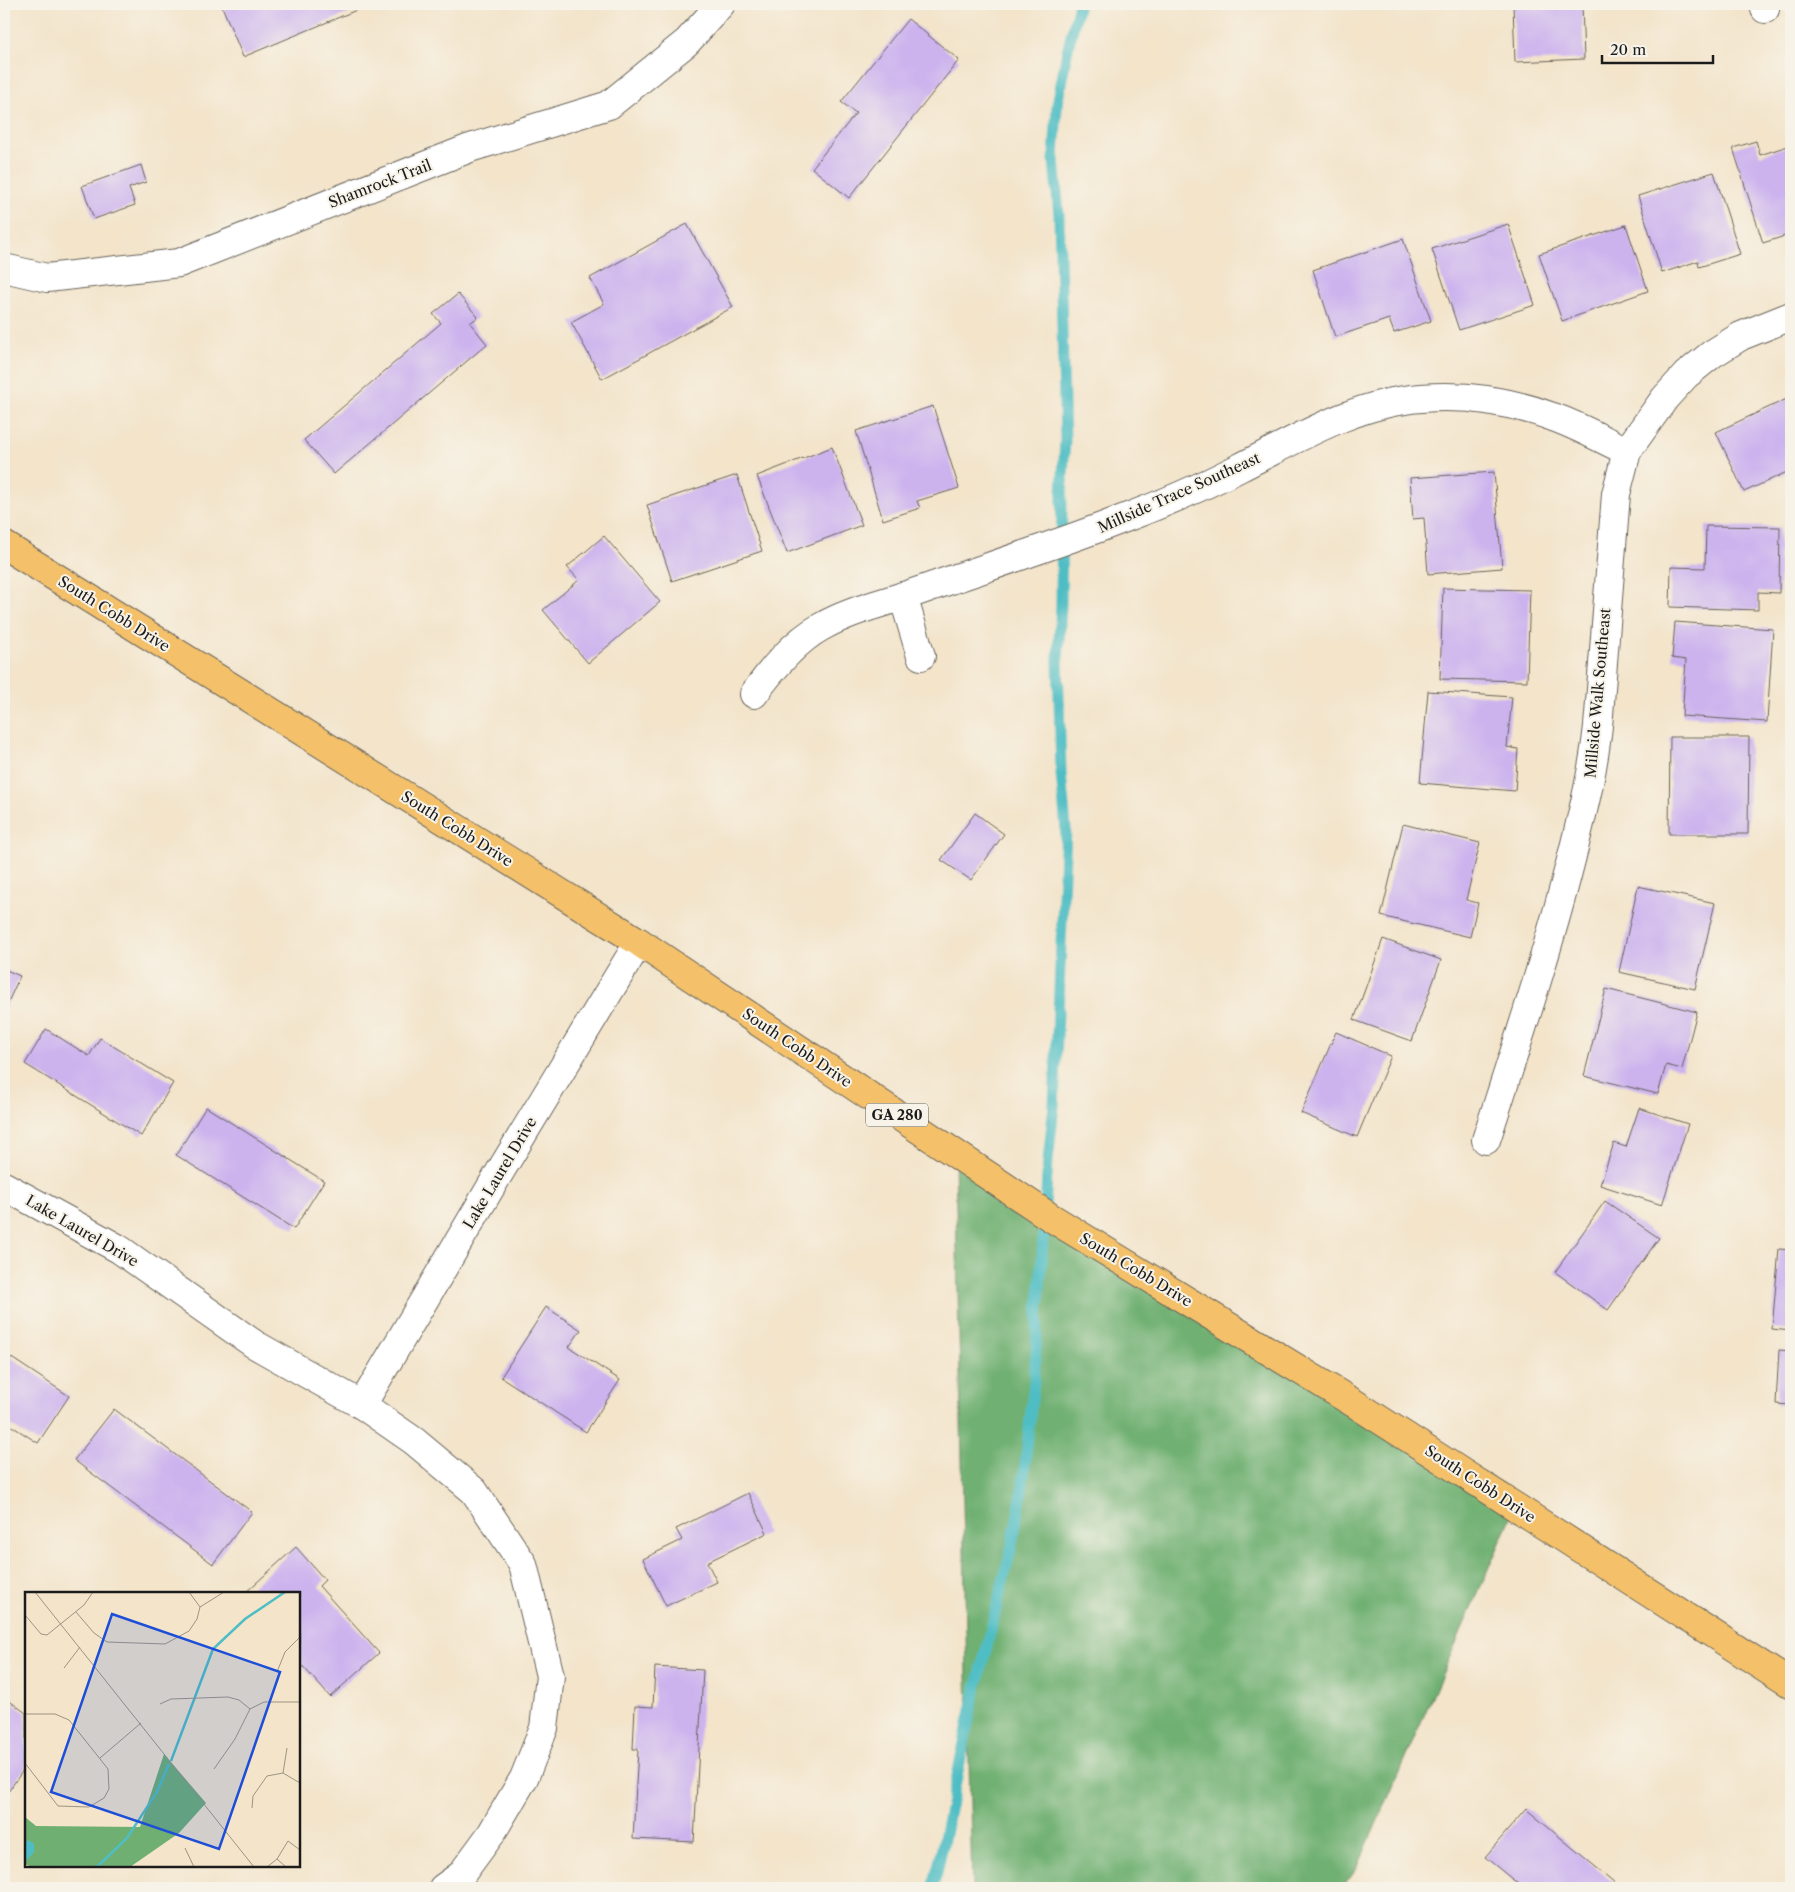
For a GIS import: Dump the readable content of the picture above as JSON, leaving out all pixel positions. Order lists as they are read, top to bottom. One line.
{"streets":{"main road":["South Cobb Drive","GA 280"],"street":["Shamrock Trail","Millside Trace Southeast","Millside Walk Southeast","Lake Laurel Drive"]},"crossings":[["Millside Trace Southeast","Millside Walk Southeast"],["South Cobb Drive","Lake Laurel Drive"]],"scale_bar":"20 m"}
